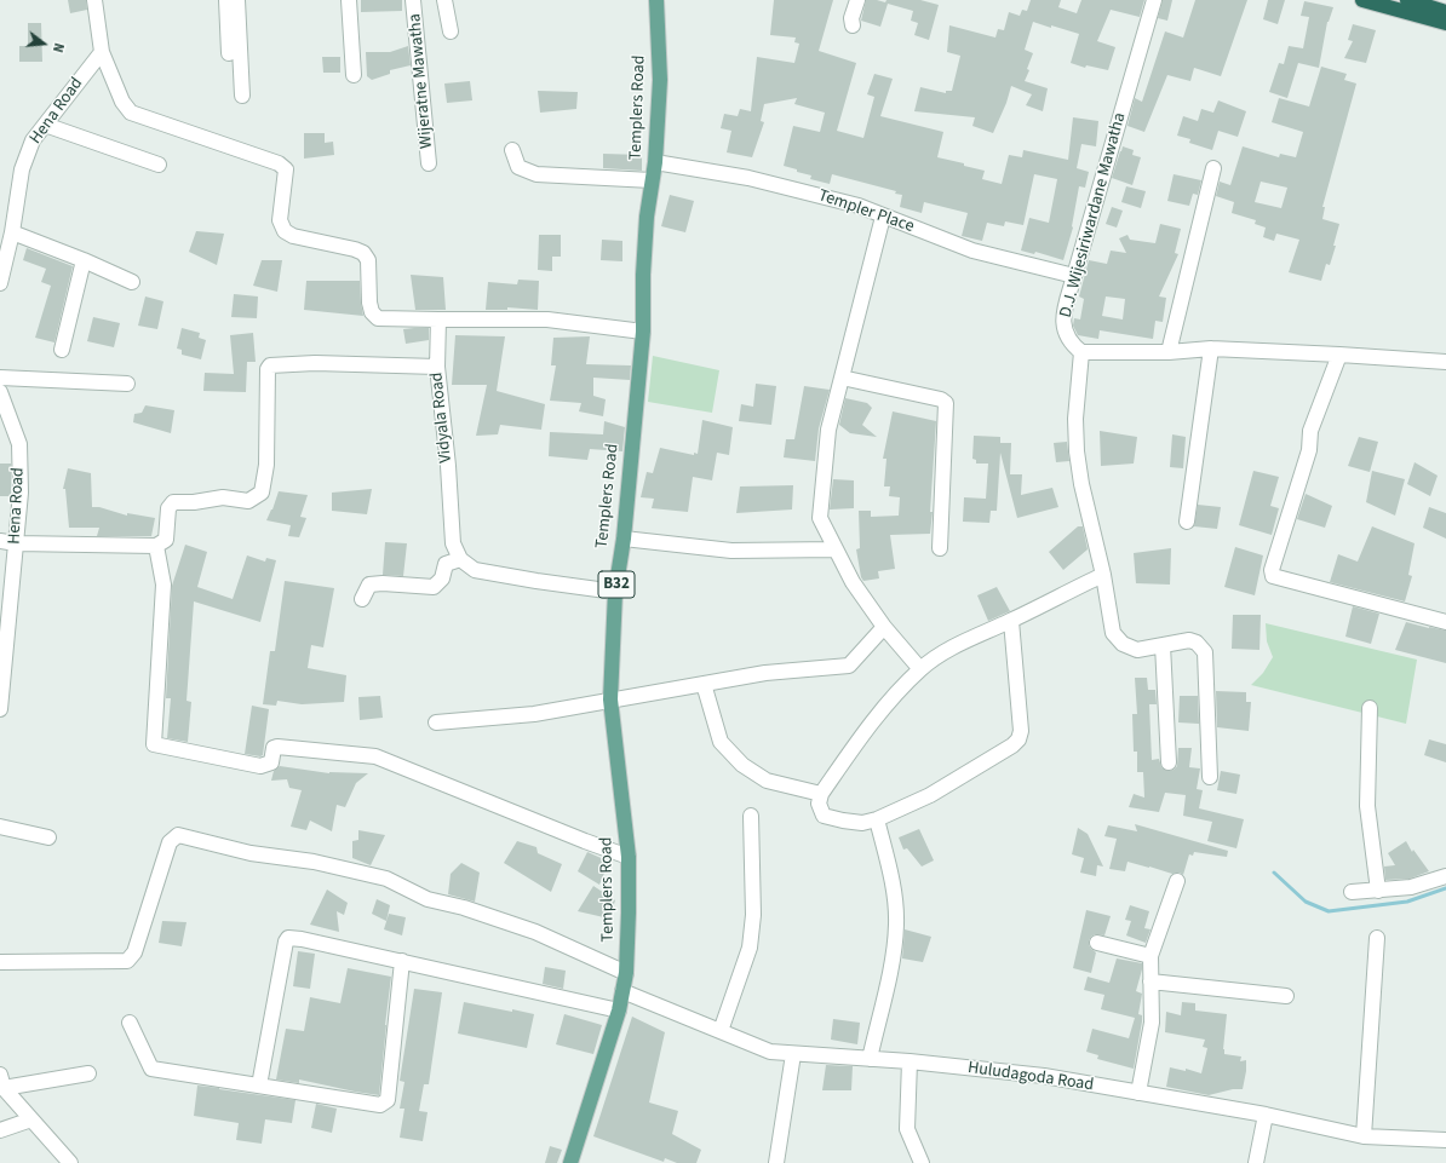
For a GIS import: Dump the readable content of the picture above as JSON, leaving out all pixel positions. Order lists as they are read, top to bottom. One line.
{"streets":{"main road":["Templers Road","B32"],"street":["Wijeratne Mawatha","Hena Road","Templer Place","D.J. Wijesiriwardane Mawatha","Vidyala Road","Huludagoda Road"]},"crossings":[["Templers Road","Templer Place"],["Templers Road","Huludagoda Road"],["Templer Place","D.J. Wijesiriwardane Mawatha"]],"north":"right"}
